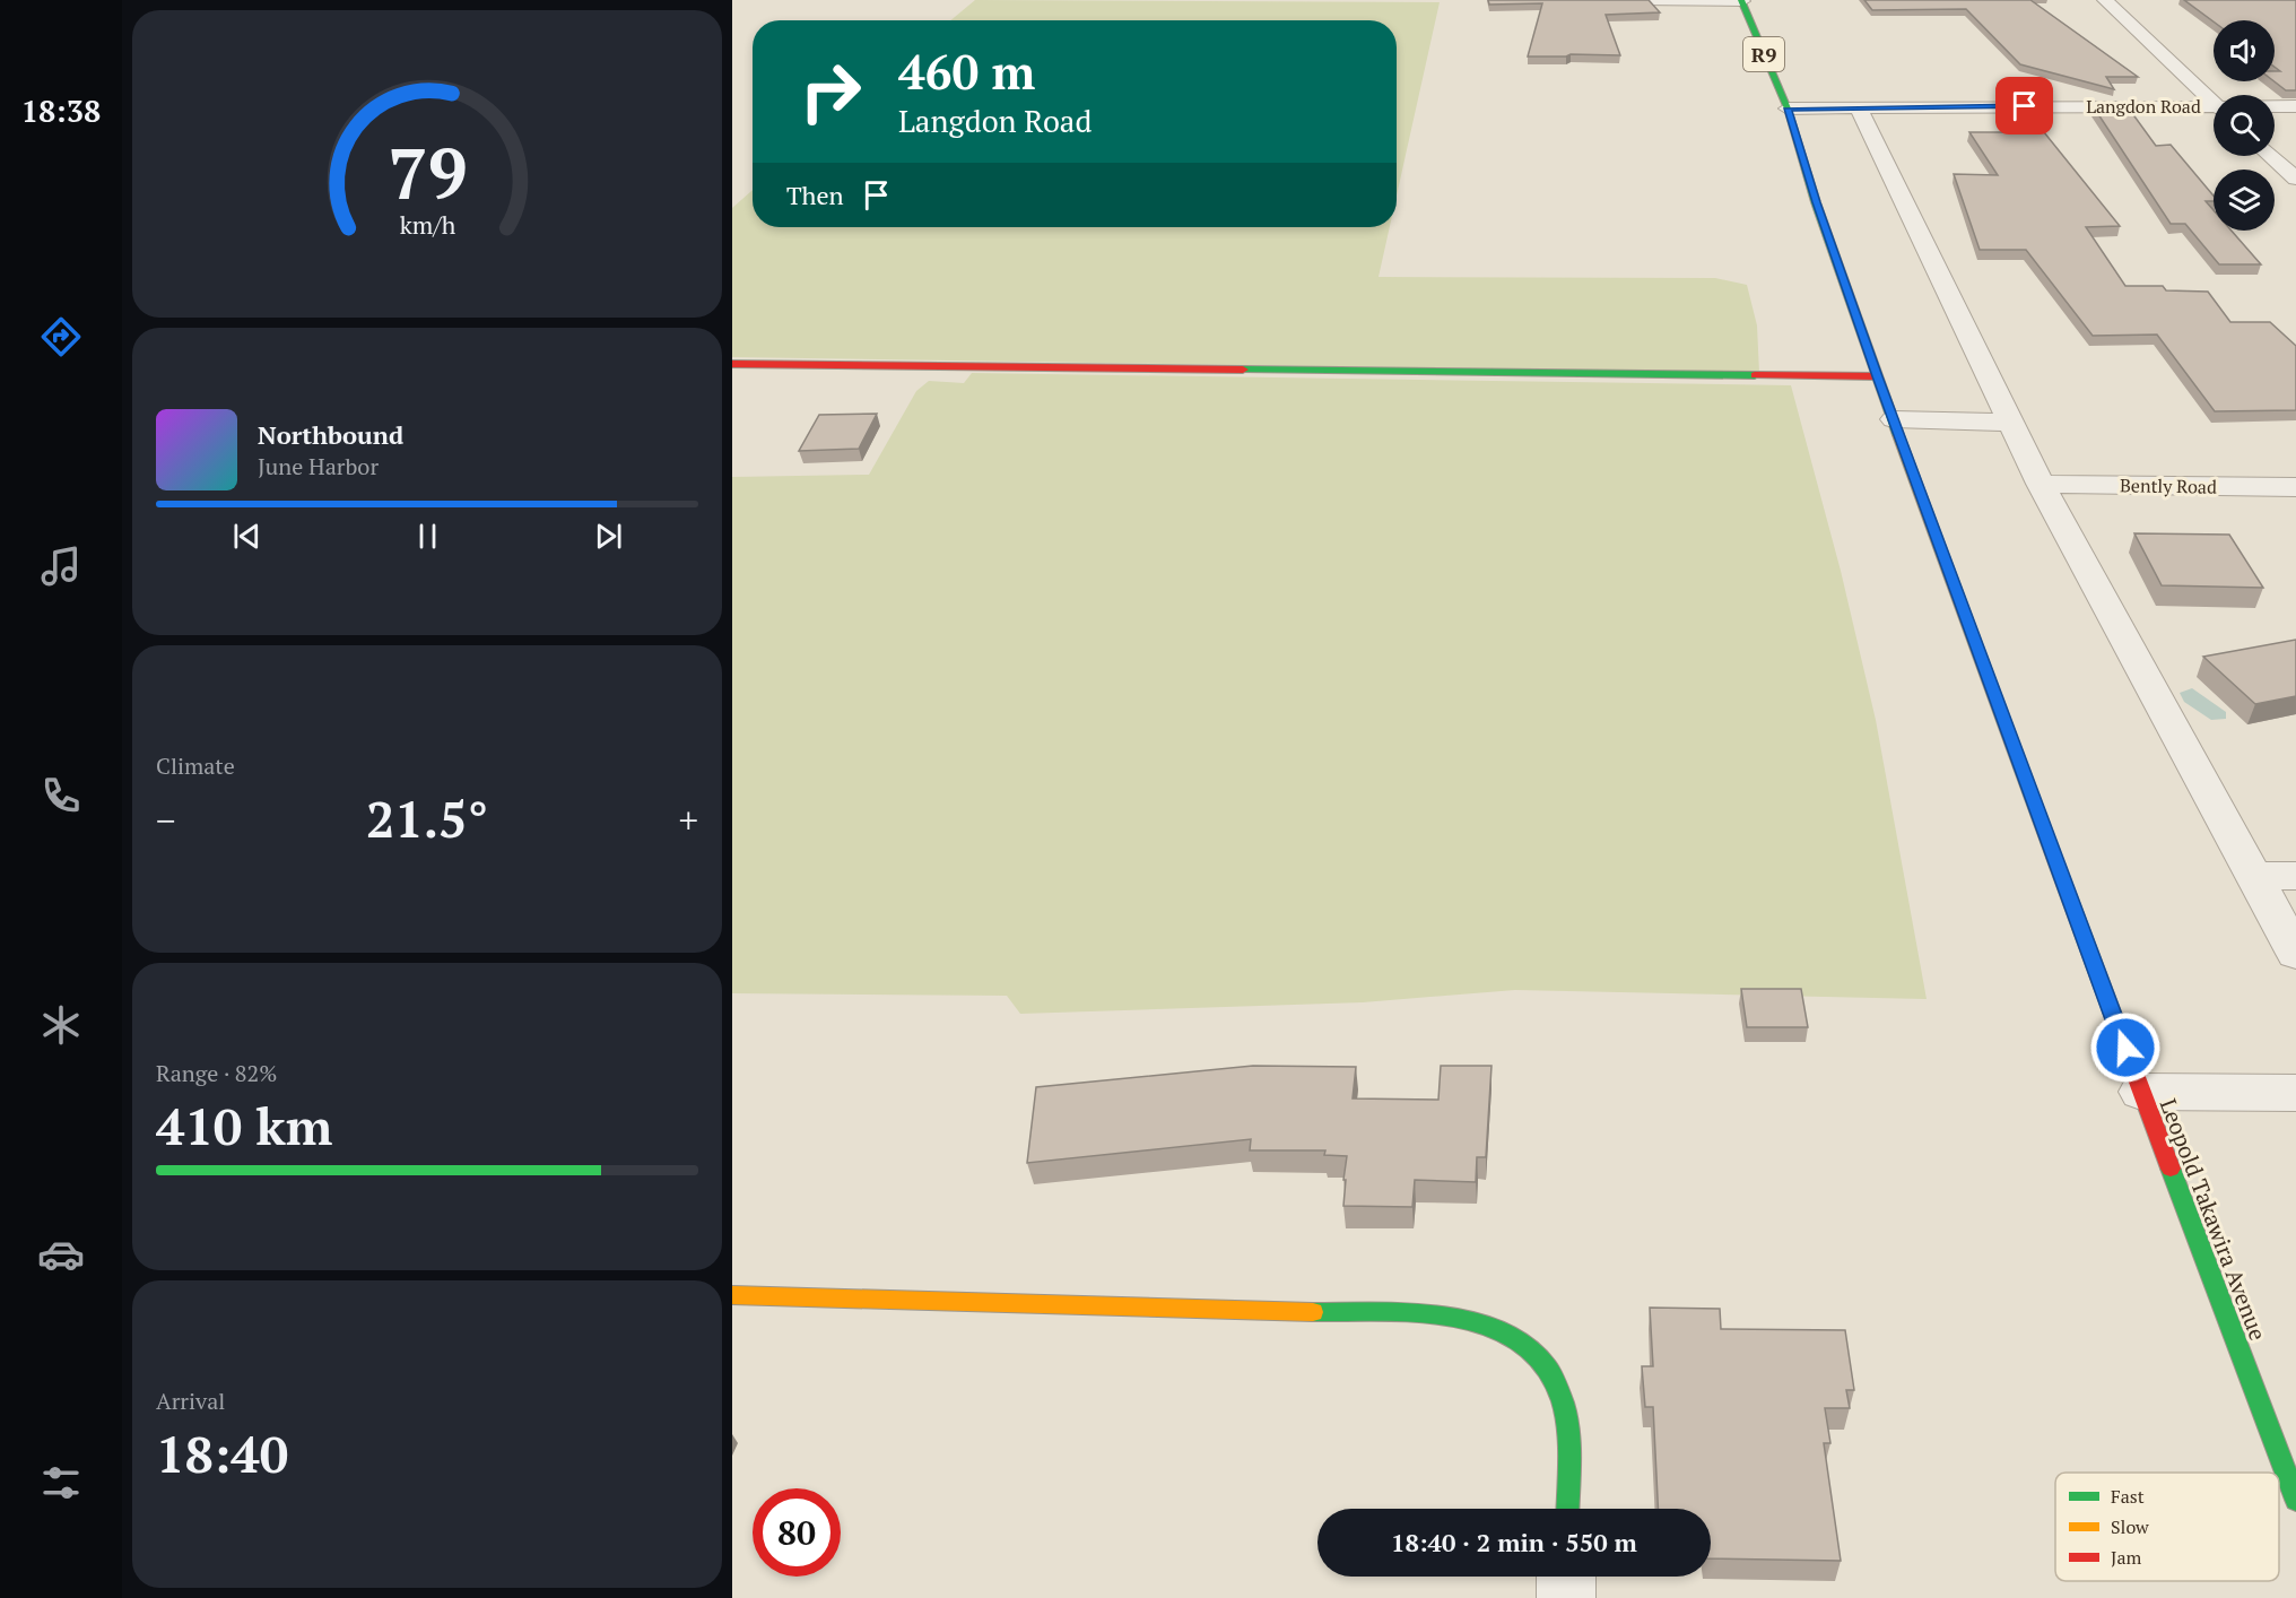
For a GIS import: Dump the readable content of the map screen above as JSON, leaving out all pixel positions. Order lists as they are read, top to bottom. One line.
{"streets":{"main road":["R9","Leopold Takawira Avenue"],"street":["Langdon Road","Bently Road"]},"crossings":[["Langdon Road","Leopold Takawira Avenue"]],"legend":["Fast","Slow","Jam"],"page":{"tabs":"18:38","turn":["460 m","Langdon Road"],"then":"Then","song":["Northbound","June Harbor"],"tile":["Climate",["Range · 82%","410 km"],["Arrival","18:40"]],"heat":["−","21.5°","+"],"limit":"80","trip":"18:40 · 2 min · 550 m","gauge":["79","km/h"]}}
